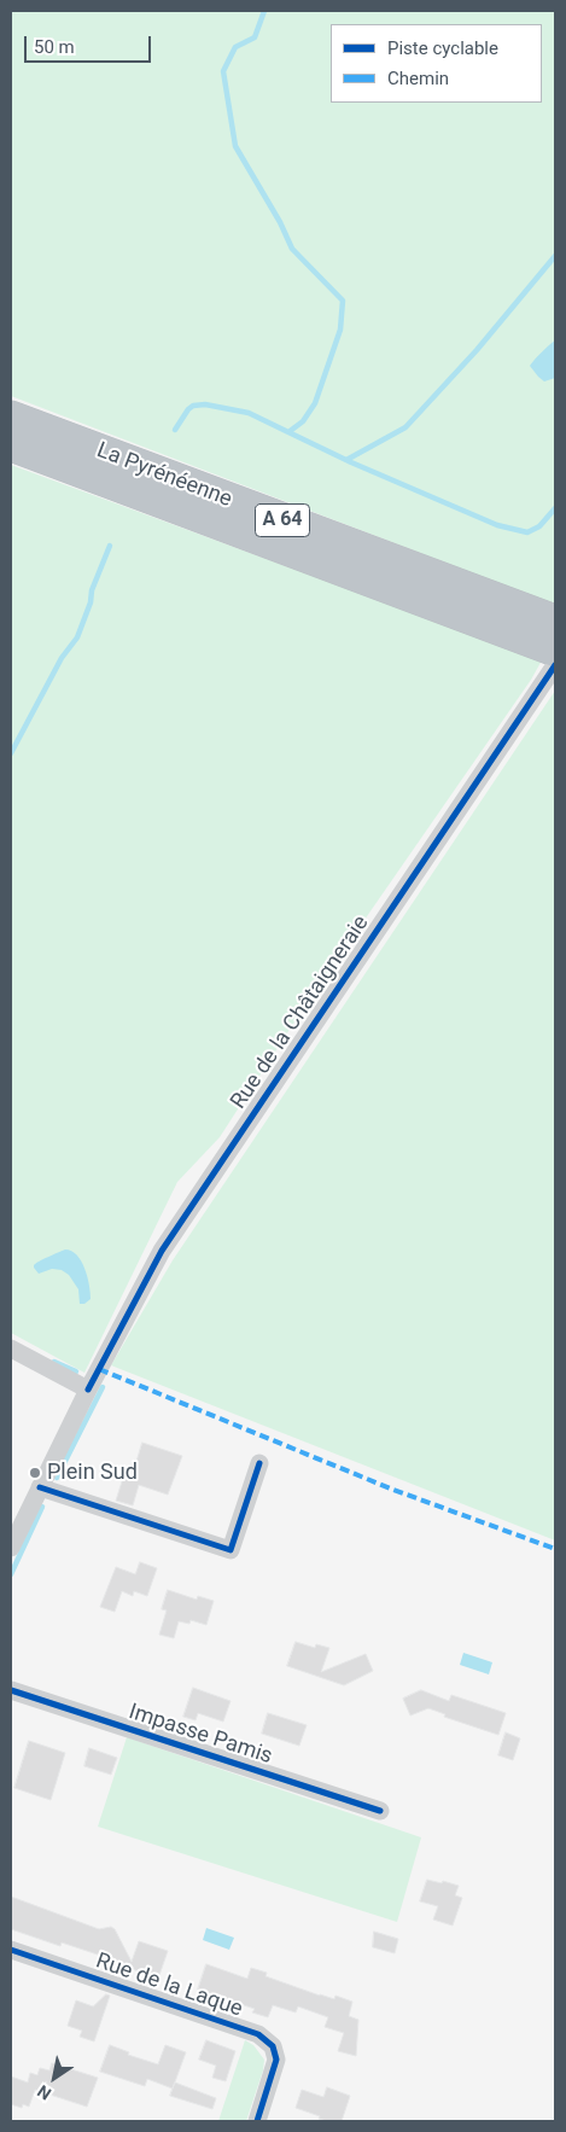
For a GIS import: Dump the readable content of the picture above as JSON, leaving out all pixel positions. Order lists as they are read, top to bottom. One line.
{"streets":{"highway":["La Pyrénéenne","A 64"],"street":["Rue de la Châtaigneraie","Impasse Pamis","Rue de la Laque"]},"places":["Plein Sud"],"legend":["Piste cyclable","Chemin"],"scale_bar":"50 m","north":"bottom left"}
